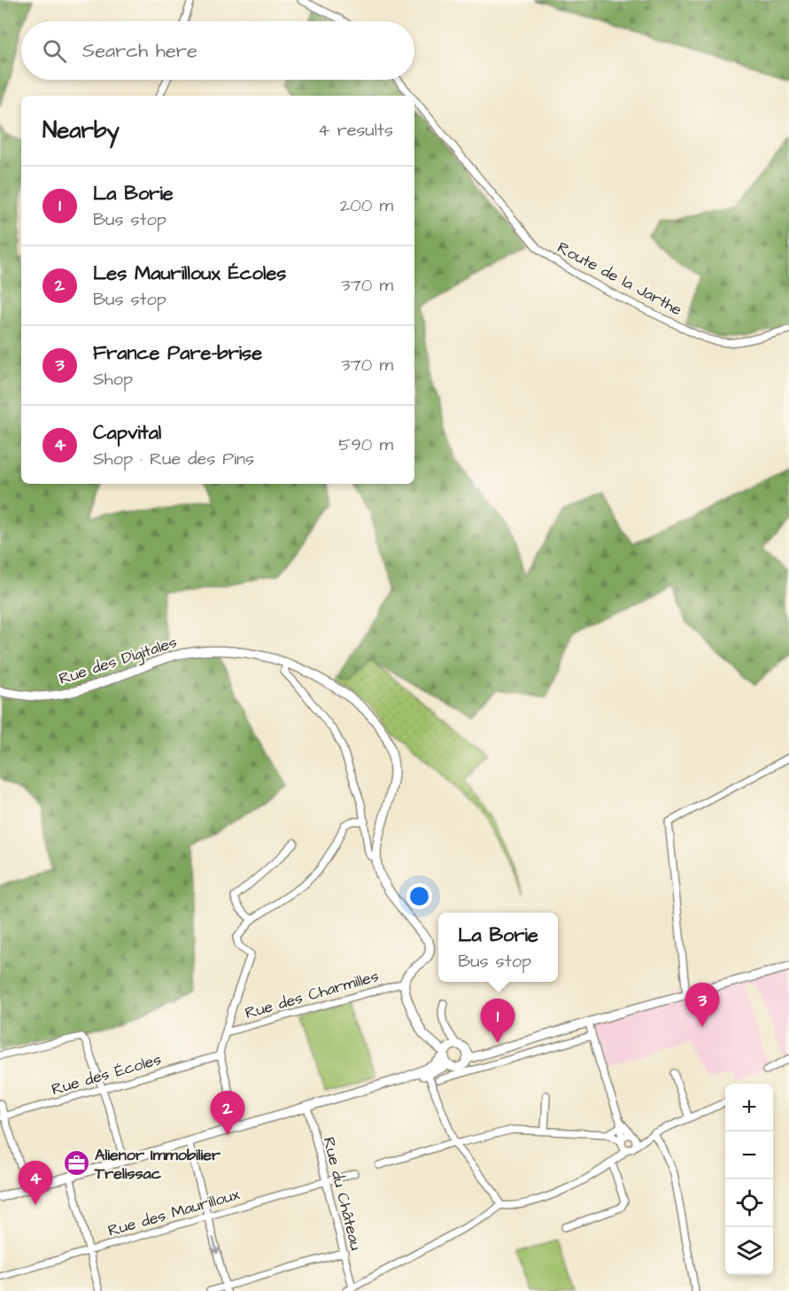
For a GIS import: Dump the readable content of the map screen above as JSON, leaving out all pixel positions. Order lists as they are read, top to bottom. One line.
{"streets":{"main road":["Rue des Digitales"],"street":["Route de la Jarthe","Rue des Charmilles","Rue des Écoles","Rue du Château","Rue des Maurilloux"]},"crossings":[["Rue des Digitales","Rue des Charmilles"],["Rue du Château","Rue des Maurilloux"]],"places":{"office":["Alienor Immobilier Trelissac"]},"page":{"search":"Search here","heading":["Nearby","4 results"],"list":[{"mark":"1","name":"La Borie","note":"Bus stop","value":"200 m"},{"mark":"2","name":"Les Maurilloux Écoles","note":"Bus stop","value":"370 m"},{"mark":"3","name":"France Pare-brise","note":"Shop","value":"370 m"},{"mark":"4","name":"Capvital","note":"Shop · Rue des Pins","value":"590 m"}],"popup":["La Borie","Bus stop"],"pins":["3","1","2","4"],"map_buttons":["+","−"]}}
